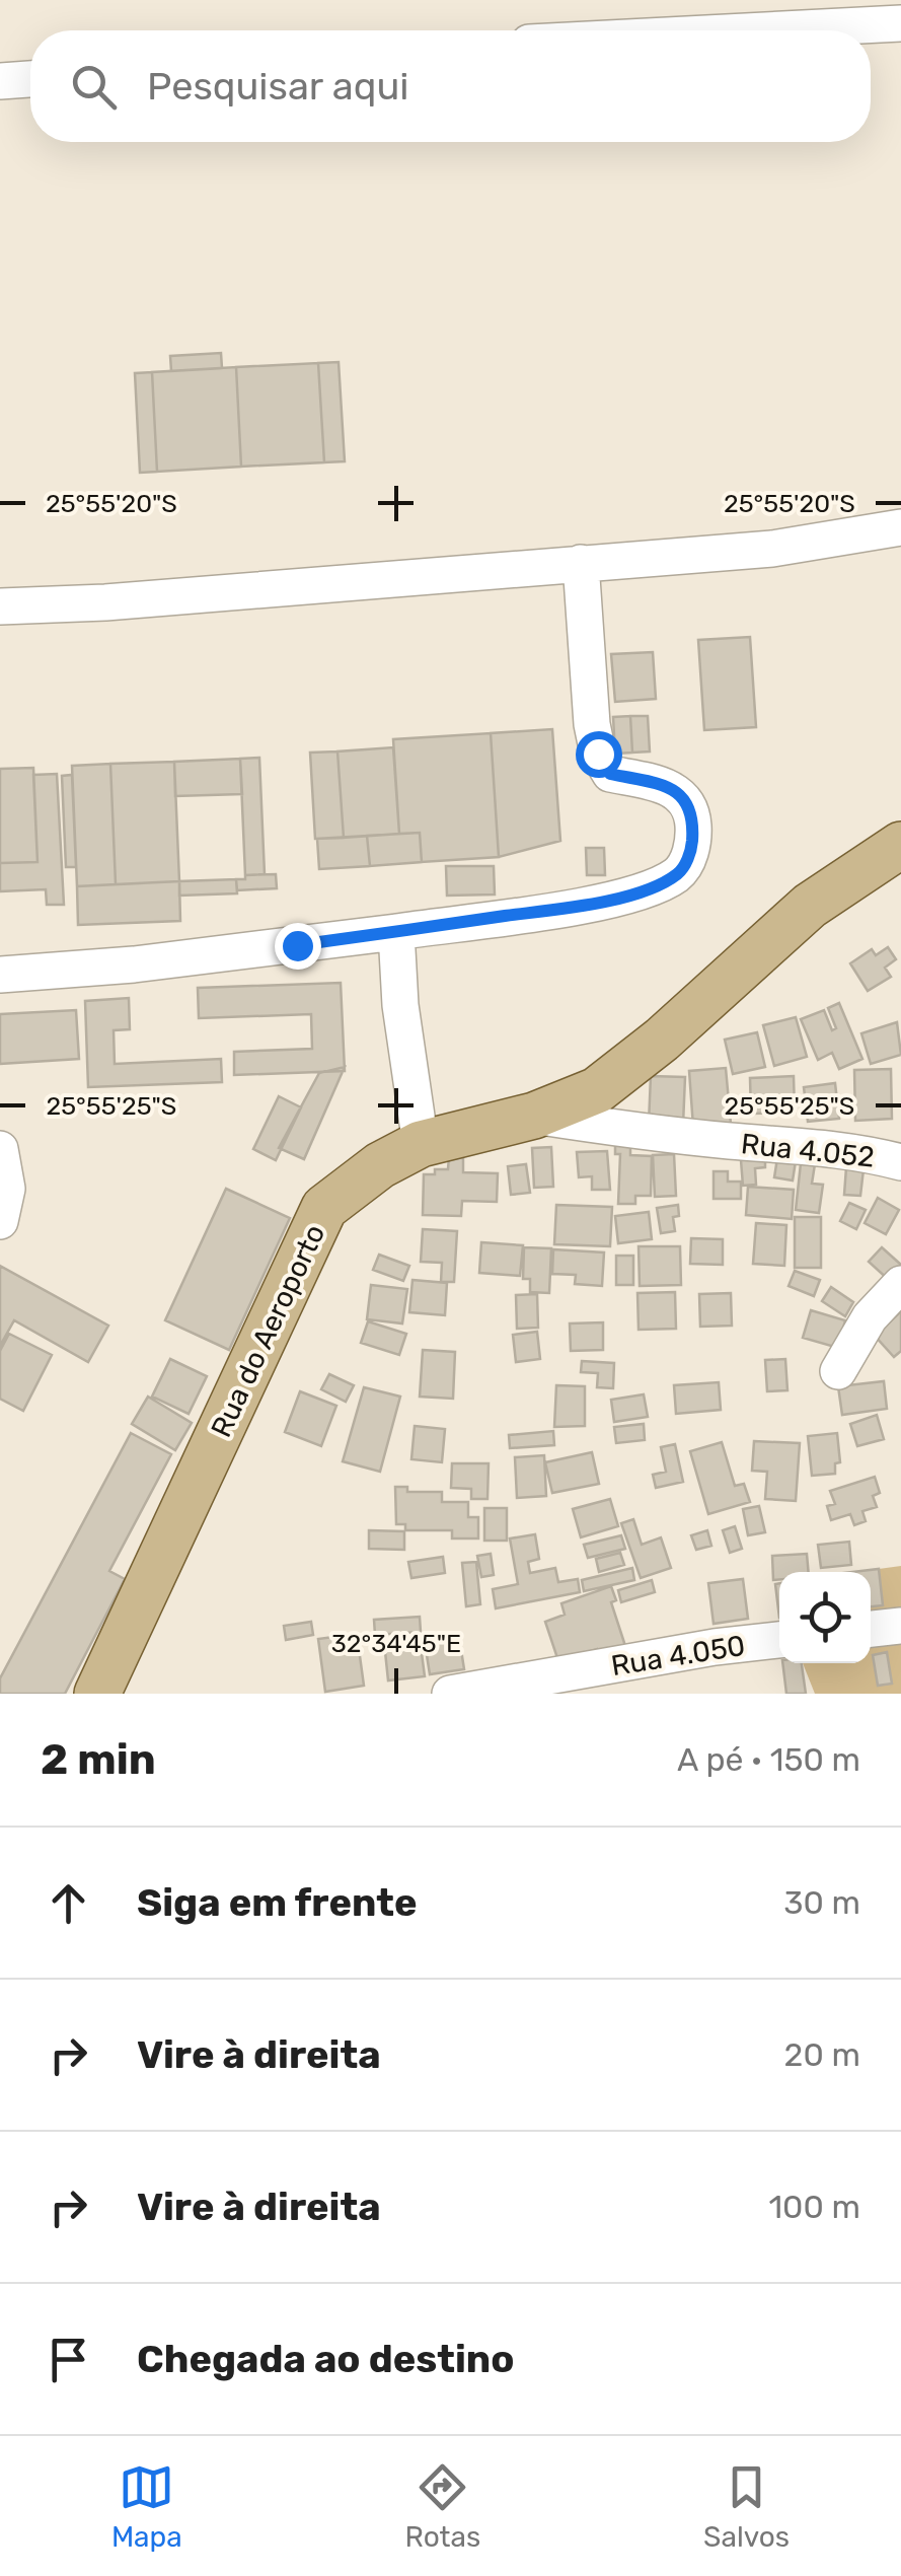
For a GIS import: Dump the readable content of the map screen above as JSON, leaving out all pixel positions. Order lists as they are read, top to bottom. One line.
{"streets":{"main road":["Rua do Aeroporto"],"street":["Rua 4.052","Rua 4.050"]},"crossings":[["Rua 4.052","Rua do Aeroporto"]],"page":{"search":"Pesquisar aqui","heading":["2 min","A pé · 150 m"],"list":[["Siga em frente","30 m"],["Vire à direita","20 m"],["Vire à direita","100 m"],"Chegada ao destino"],"nav":["Mapa","Rotas","Salvos"]},"coordinates":["25°55'20\"S","25°55'25\"S","32°34'45\"E"]}
